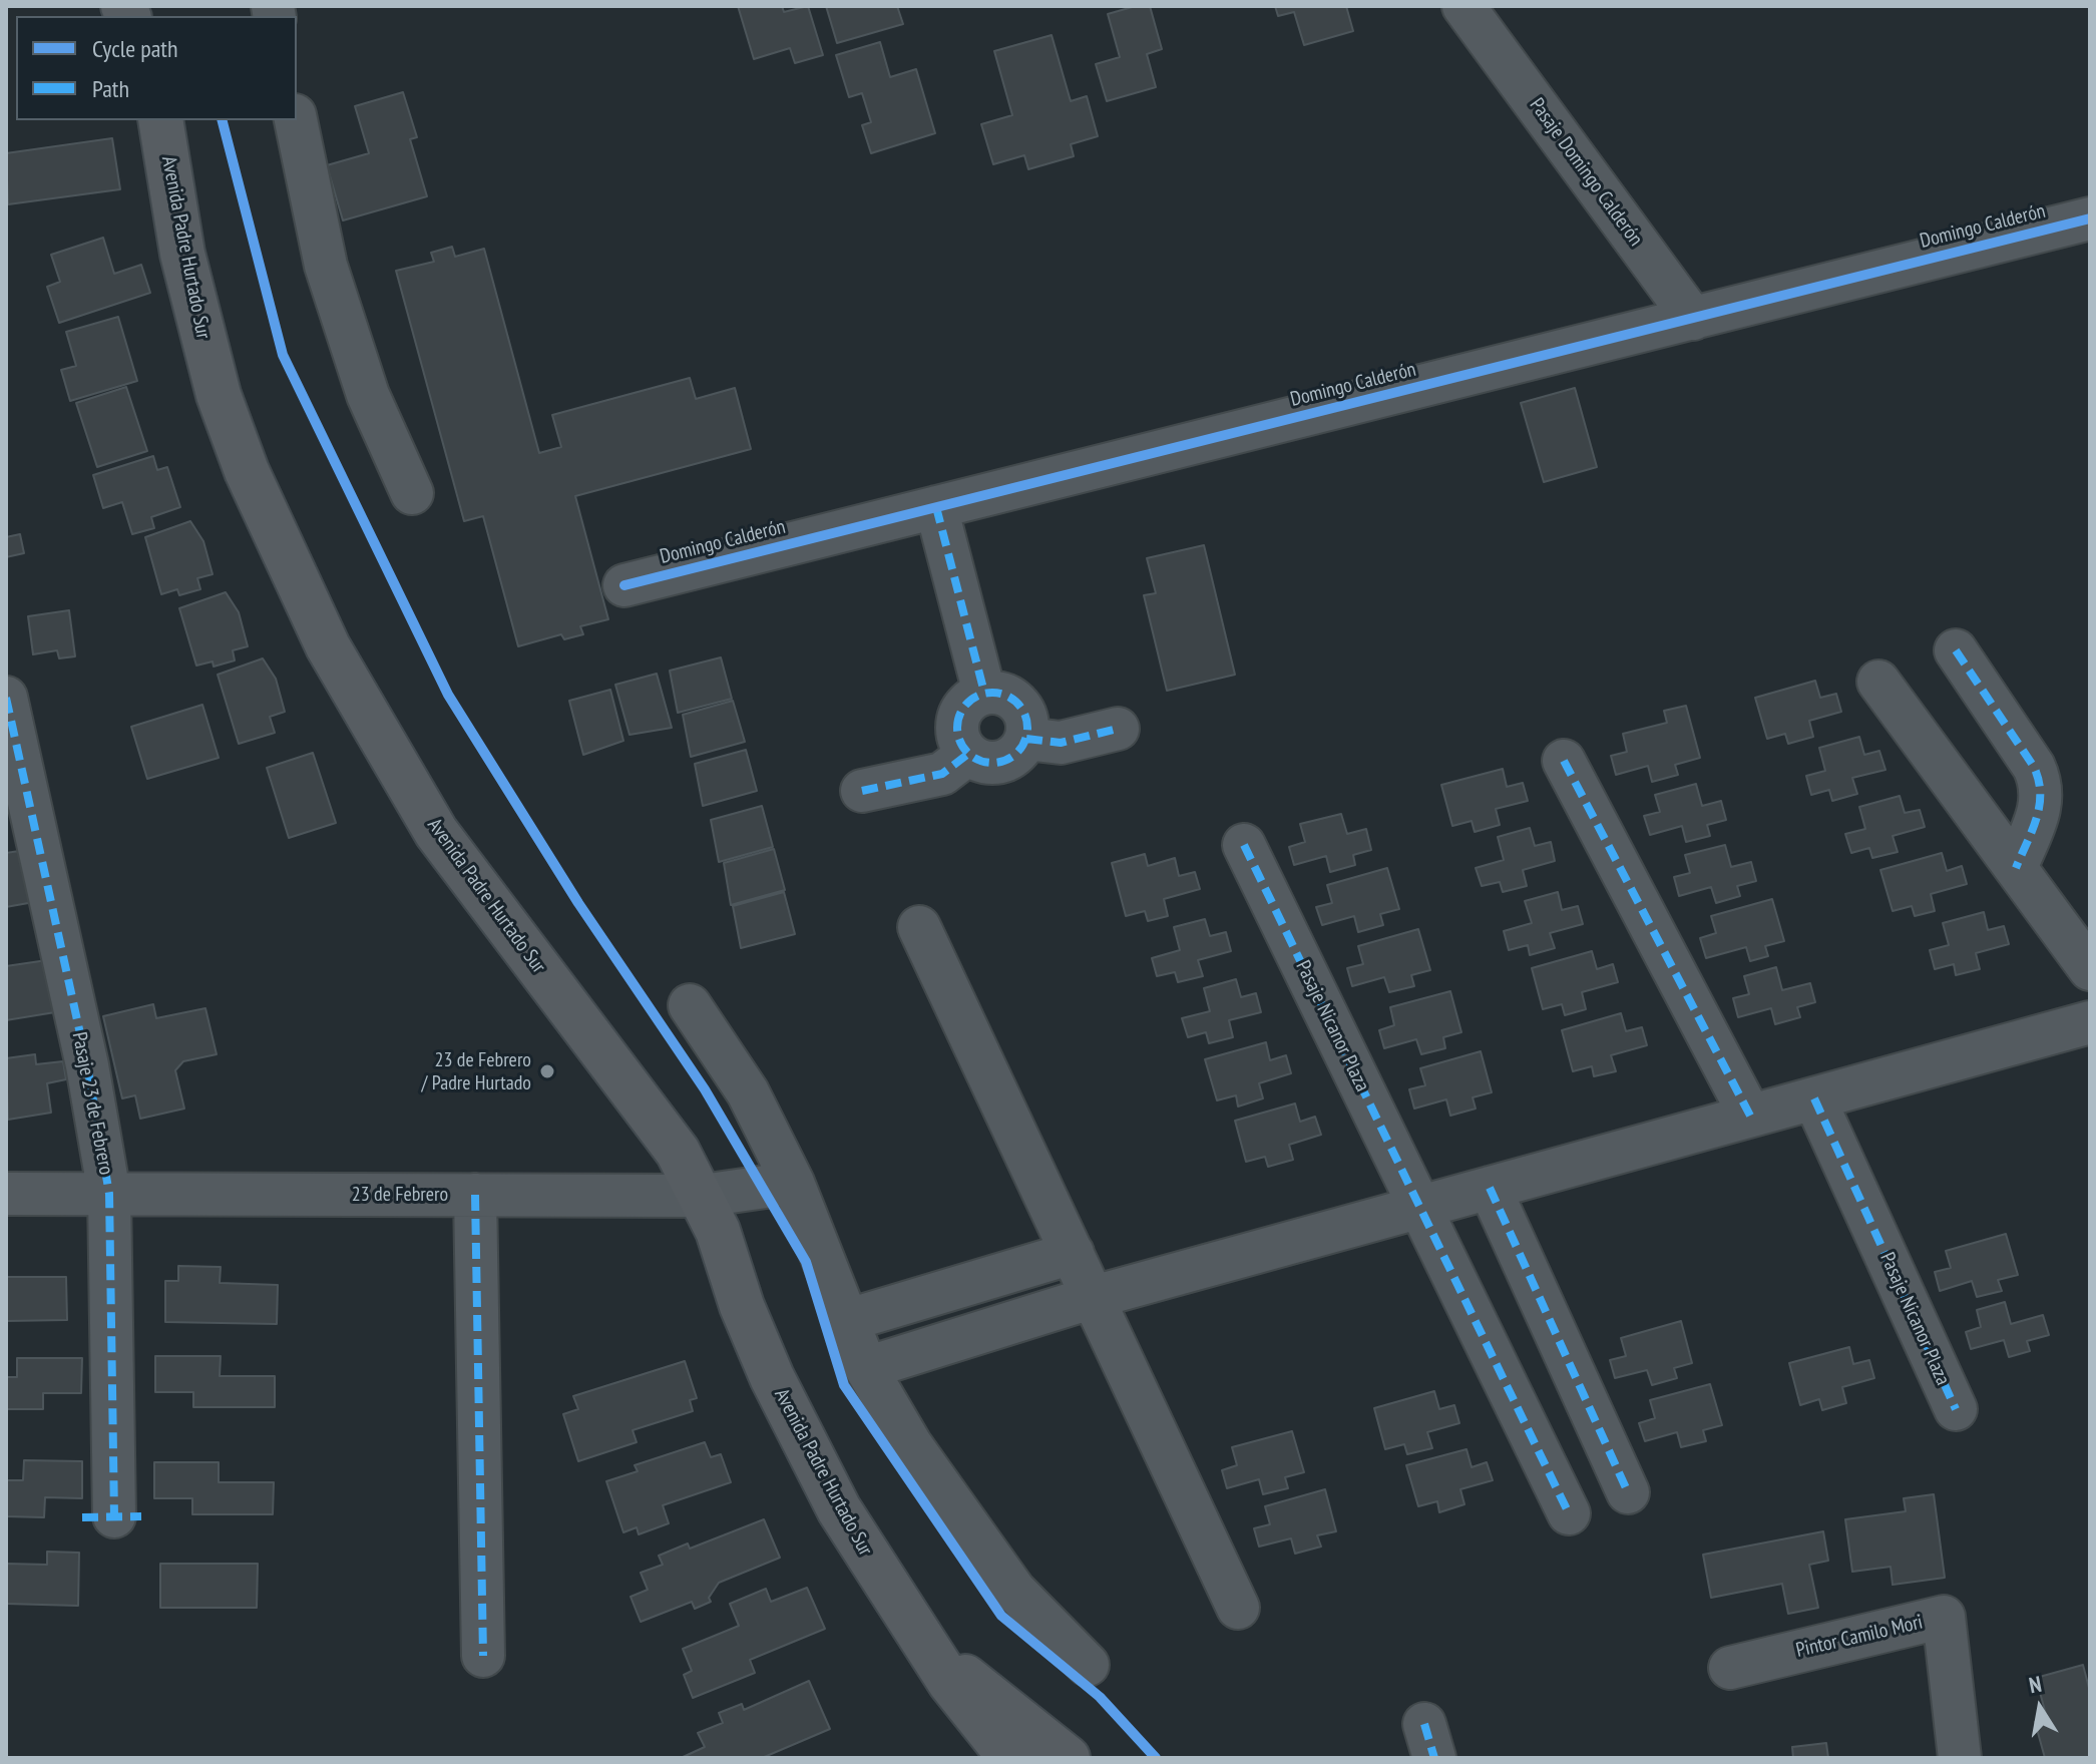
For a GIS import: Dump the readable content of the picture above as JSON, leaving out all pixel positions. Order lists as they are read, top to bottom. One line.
{"streets":{"main road":["Avenida Padre Hurtado Sur"],"street":["Pasaje Domingo Calderón","Domingo Calderón","Pasaje Nicanor Plaza","Pasaje 23 de Febrero","23 de Febrero","Pintor Camilo Mori"]},"crossings":[["Pasaje Domingo Calderón","Domingo Calderón"],["Avenida Padre Hurtado Sur","23 de Febrero"],["Pasaje 23 de Febrero","23 de Febrero"]],"places":["23 de Febrero / Padre Hurtado"],"legend":["Cycle path","Path"],"north":"top"}
